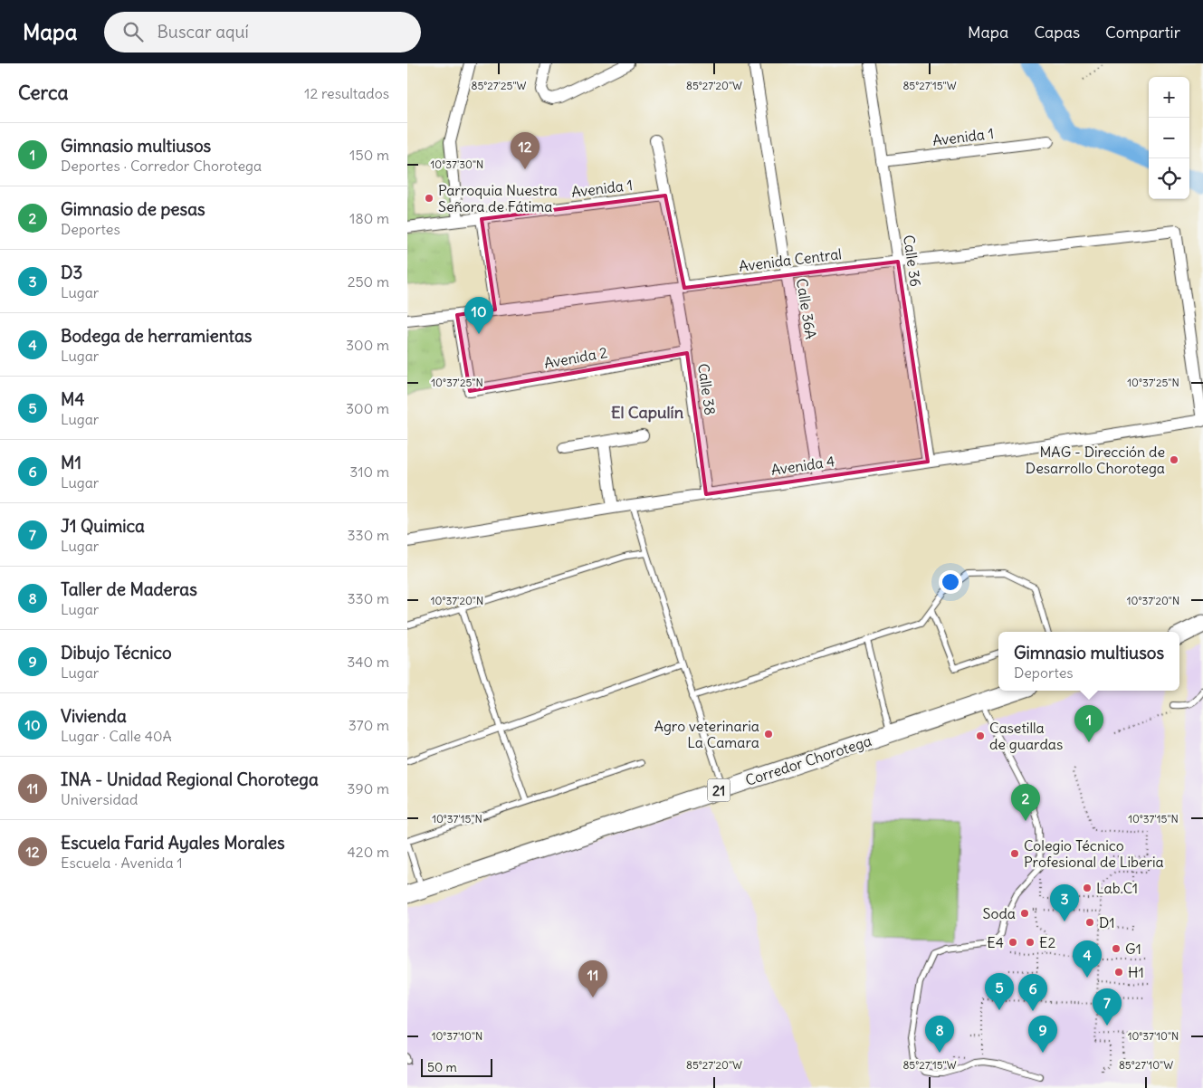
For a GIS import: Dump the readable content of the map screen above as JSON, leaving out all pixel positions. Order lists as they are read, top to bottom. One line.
{"streets":{"main road":["Corredor Chorotega","21"],"street":["Avenida 1","Avenida Central","Calle 36","Calle 36A","Avenida 2","Calle 38","Avenida 4"]},"crossings":[["Avenida 1","Calle 36"],["Avenida 1","Calle 38"],["Avenida Central","Calle 36"],["Avenida Central","Calle 36A"],["Avenida Central","Avenida 2"],["Avenida Central","Calle 38"],["Avenida Central","Avenida 4"],["Calle 36","Avenida 4"],["Calle 36A","Avenida 4"],["Avenida 2","Calle 38"],["Calle 38","Avenida 4"]],"districts":["El Capulín"],"places":["Parroquia Nuestra Señora de Fátima","MAG - Dirección de Desarrollo Chorotega","Agro veterinaria La Camara","Casetilla de guardas","Colegio Técnico Profesional de Liberia","Lab.C1","Soda","D1","E4","E2","G1","H1"],"scale_bar":"50 m","page":{"header":"Mapa","search":"Buscar aquí","nav":["Mapa","Capas","Compartir"],"heading":["Cerca","12 resultados"],"map_buttons":["+","−"],"list":[{"mark":"1","name":"Gimnasio multiusos","note":"Deportes · Corredor Chorotega","value":"150 m"},{"mark":"2","name":"Gimnasio de pesas","note":"Deportes","value":"180 m"},{"mark":"3","name":"D3","note":"Lugar","value":"250 m"},{"mark":"4","name":"Bodega de herramientas","note":"Lugar","value":"300 m"},{"mark":"5","name":"M4","note":"Lugar","value":"300 m"},{"mark":"6","name":"M1","note":"Lugar","value":"310 m"},{"mark":"7","name":"J1 Quimica","note":"Lugar","value":"330 m"},{"mark":"8","name":"Taller de Maderas","note":"Lugar","value":"330 m"},{"mark":"9","name":"Dibujo Técnico","note":"Lugar","value":"340 m"},{"mark":"10","name":"Vivienda","note":"Lugar · Calle 40A","value":"370 m"},{"mark":"11","name":"INA - Unidad Regional Chorotega","note":"Universidad","value":"390 m"},{"mark":"12","name":"Escuela Farid Ayales Morales","note":"Escuela · Avenida 1","value":"420 m"}],"pins":["12","10","1","2","3","4","11","5","6","7","8","9"],"popup":["Gimnasio multiusos","Deportes"],"scale":"50 m"},"coordinates":["85°27'25\"W","85°27'20\"W","85°27'15\"W","10°37'30\"N","10°37'25\"N","10°37'20\"N","10°37'15\"N","10°37'10\"N","85°27'10\"W"]}
